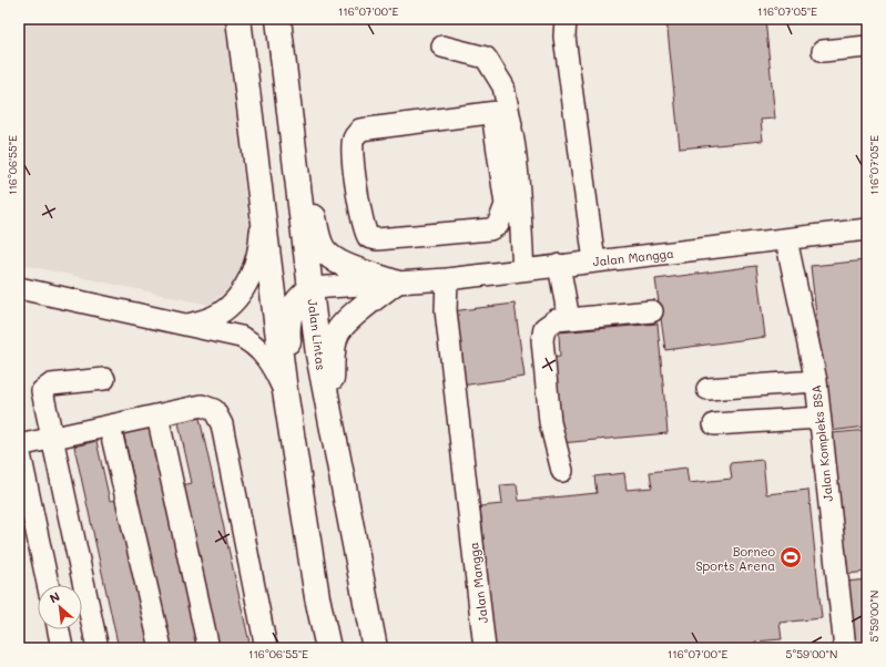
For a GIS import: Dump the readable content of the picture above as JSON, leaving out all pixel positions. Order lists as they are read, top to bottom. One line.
{"streets":{"highway":["Jalan Lintas"],"street":["Jalan Mangga","Jalan Kompleks BSA"]},"crossings":[["Jalan Mangga","Jalan Lintas"],["Jalan Mangga","Jalan Kompleks BSA"]],"places":{"sports":["Borneo Sports Arena"]},"north":"top left","coordinates":["116°07'00\"E","116°07'05\"E","116°06'55\"E","5°59'00\"N"]}
